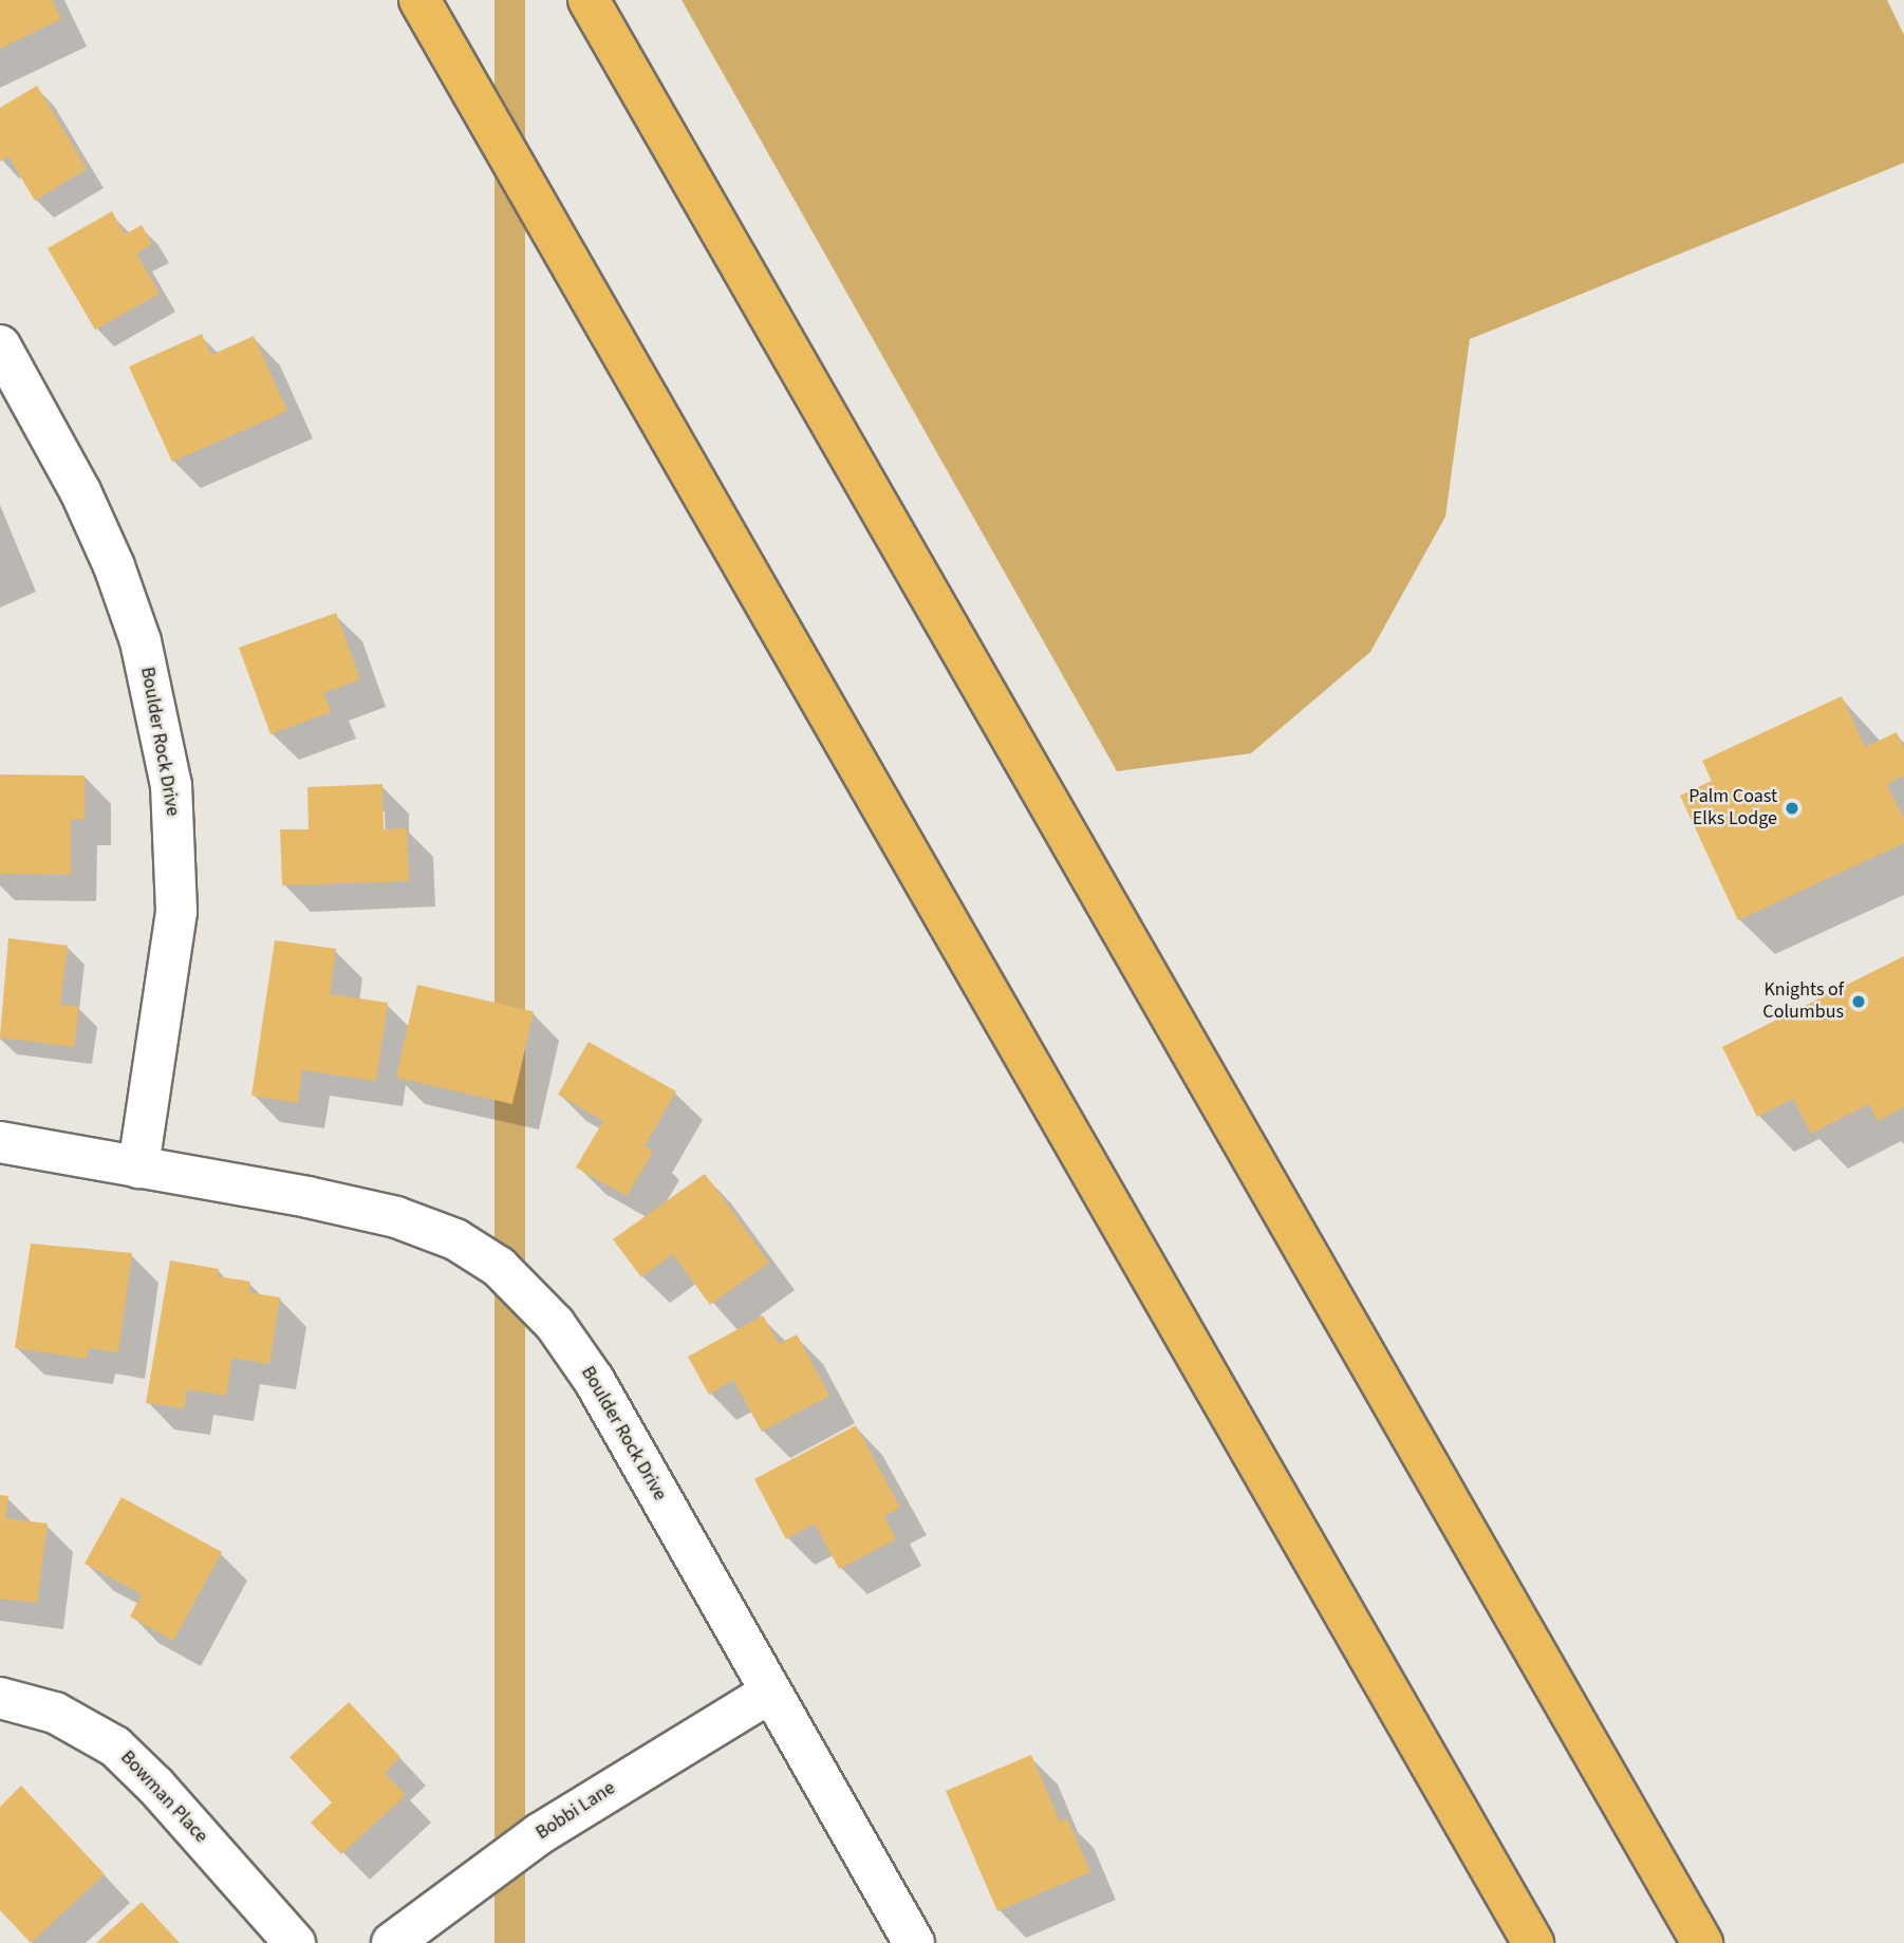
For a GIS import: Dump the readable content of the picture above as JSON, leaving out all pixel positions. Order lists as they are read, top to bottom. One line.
{"streets":{"street":["Boulder Rock Drive","Bowman Place","Bobbi Lane"]},"crossings":[["Boulder Rock Drive","Bobbi Lane"]],"places":["Palm Coast Elks Lodge","Knights of Columbus"]}
